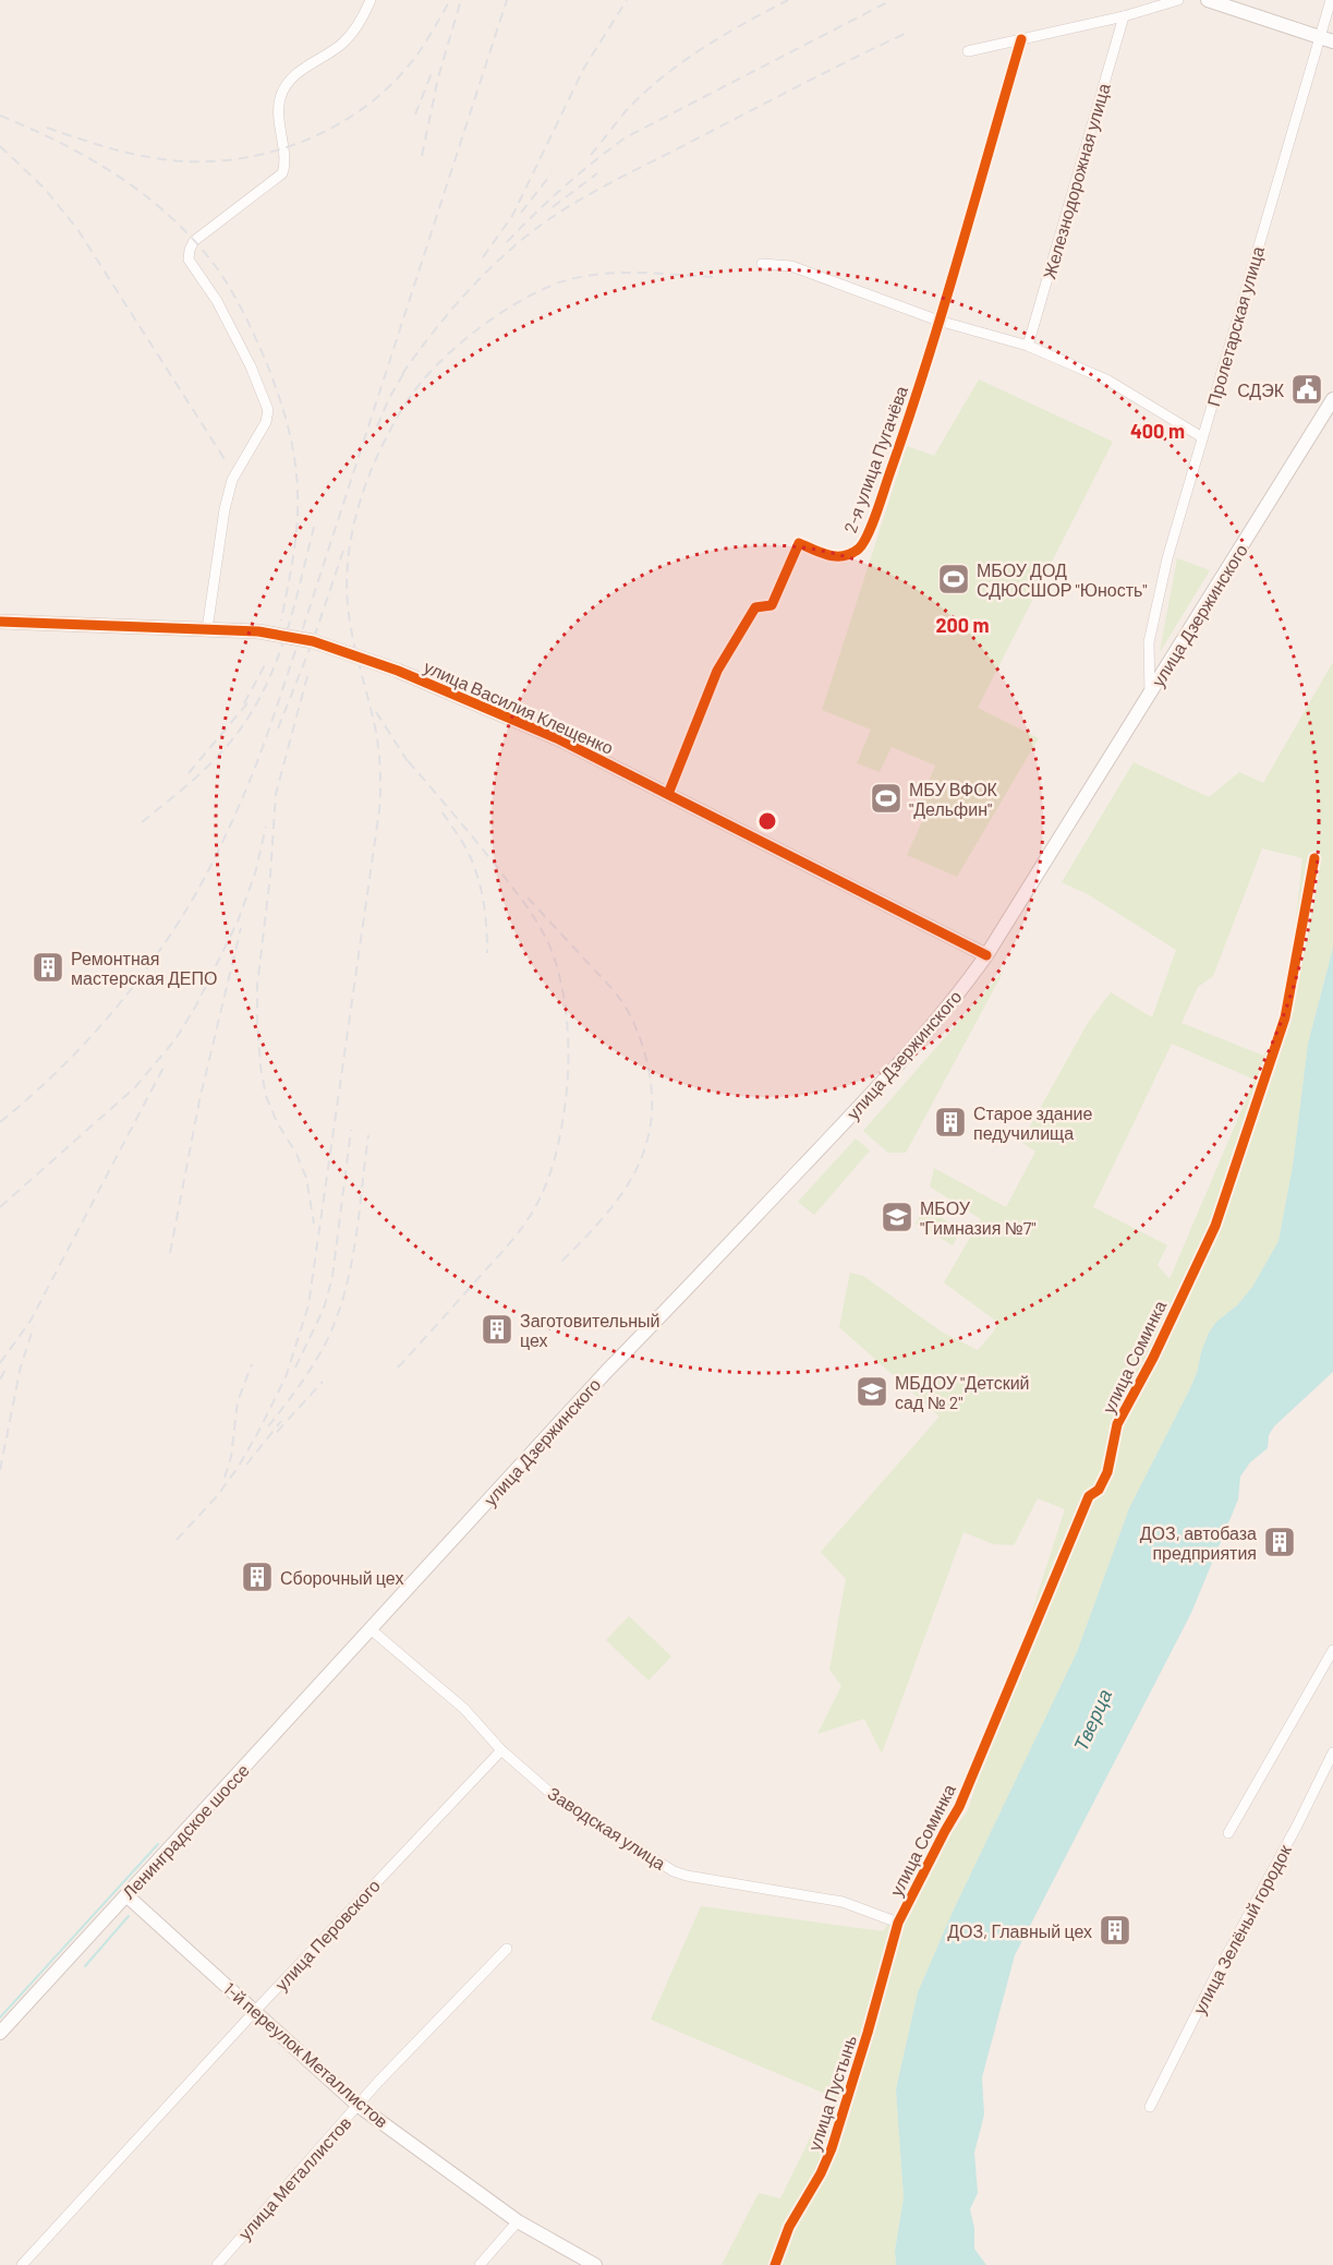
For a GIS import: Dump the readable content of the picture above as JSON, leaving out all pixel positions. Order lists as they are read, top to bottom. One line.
{"streets":{"main road":["улица Дзержинского","улица Василия Клещенко","Ленинградское шоссе","1-й переулок Металлистов"],"street":["Железнодорожная улица","Пролетарская улица","2-я улица Пугачёва","улица Соминка","Заводская улица","улица Зелёный городок","улица Перовского","улица Пустынь","улица Металлистов"]},"crossings":[["Пролетарская улица","улица Дзержинского"],["2-я улица Пугачёва","улица Василия Клещенко"],["улица Дзержинского","улица Василия Клещенко"],["улица Дзержинского","Заводская улица"],["улица Дзержинского","Ленинградское шоссе"],["улица Соминка","Заводская улица"],["улица Соминка","улица Пустынь"],["Заводская улица","Ленинградское шоссе"],["Заводская улица","улица Перовского"],["Заводская улица","улица Пустынь"],["Ленинградское шоссе","1-й переулок Металлистов"],["улица Перовского","1-й переулок Металлистов"],["1-й переулок Металлистов","улица Металлистов"]],"water":["Тверца"],"places":{"public building":["СДЭК"],"sports":["МБОУ ДОД СДЮСШОР \"Юность\"","МБУ ВФОК \"Дельфин\""],"building":["Ремонтная мастерская ДЕПО","Старое здание педучилища","Заготовительный цех","ДОЗ, автобаза предприятия","Сборочный цех","ДОЗ, Главный цех"],"school or university":["МБОУ \"Гимназия №7\"","МБДОУ \"Детский сад № 2\""]},"rings":["400 m","200 m"]}
